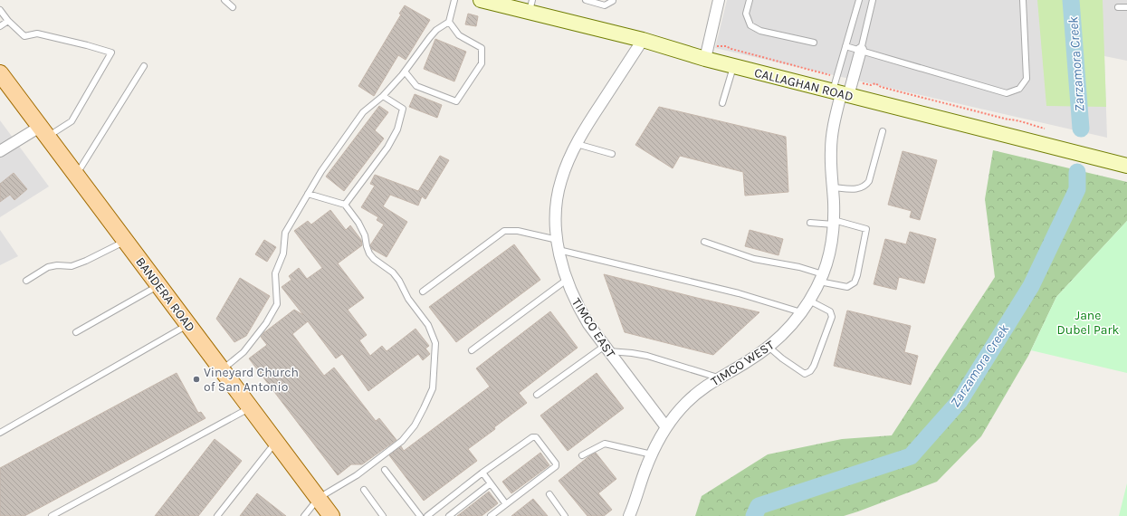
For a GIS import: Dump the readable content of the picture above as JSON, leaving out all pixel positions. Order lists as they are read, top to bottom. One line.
{"streets":{"main road":["CALLAGHAN ROAD","BANDERA ROAD"],"street":["TIMCO EAST","TIMCO WEST"]},"crossings":[["CALLAGHAN ROAD","TIMCO EAST"],["CALLAGHAN ROAD","TIMCO WEST"],["TIMCO EAST","TIMCO WEST"]],"water":["Zarzamora Creek"],"parks":["Jane Dubel Park"],"places":["Vineyard Church of San Antonio"]}
